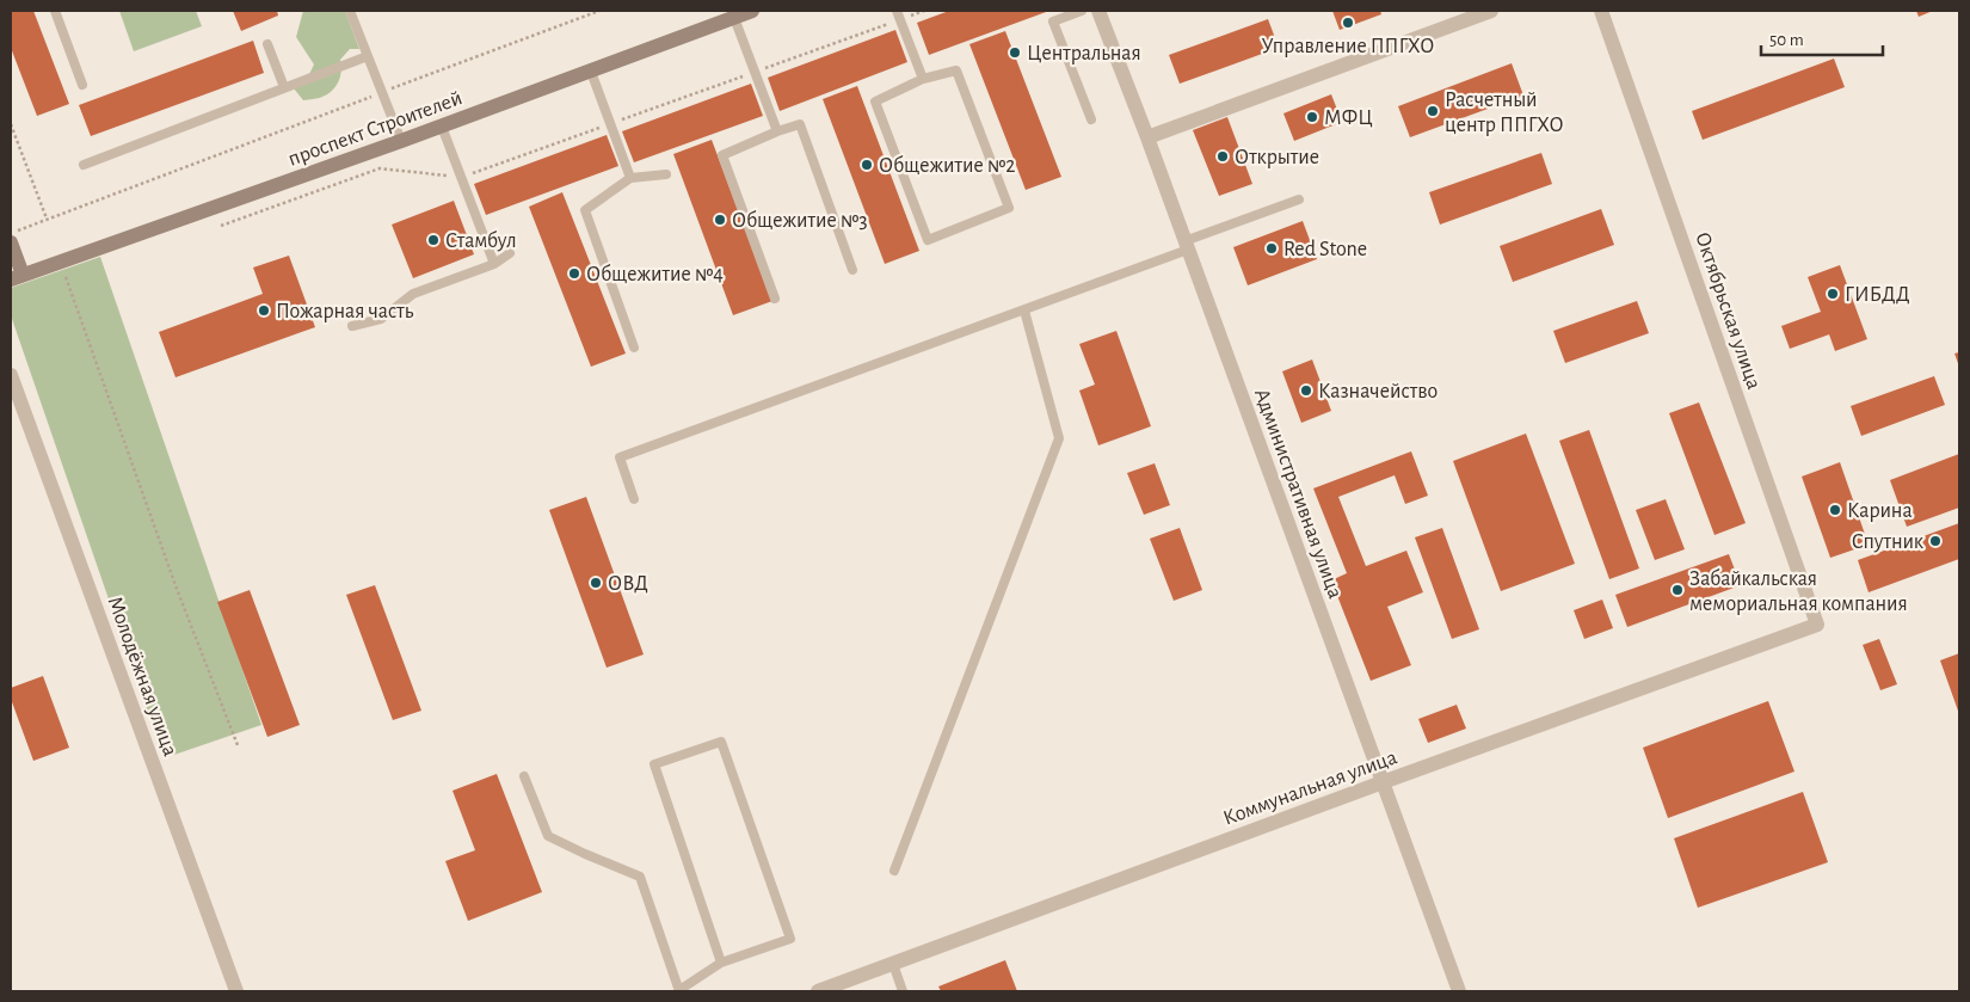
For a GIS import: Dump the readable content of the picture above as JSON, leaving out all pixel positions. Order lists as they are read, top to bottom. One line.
{"streets":{"street":["проспект Строителей","Октябрьская улица","Административная улица","Молодёжная улица","Коммунальная улица"]},"crossings":[["Октябрьская улица","Коммунальная улица"],["Административная улица","Коммунальная улица"]],"places":["Управление ППГХО","Центральная","Расчетный центр ППГХО","МФЦ","Открытие","Общежитие №2","Общежитие №3","Стамбул","Red Stone","Общежитие №4","ГИБДД","Пожарная часть","Казначейство","Карина","Спутник","ОВД","Забайкальская мемориальная компания"],"scale_bar":"50 m"}
